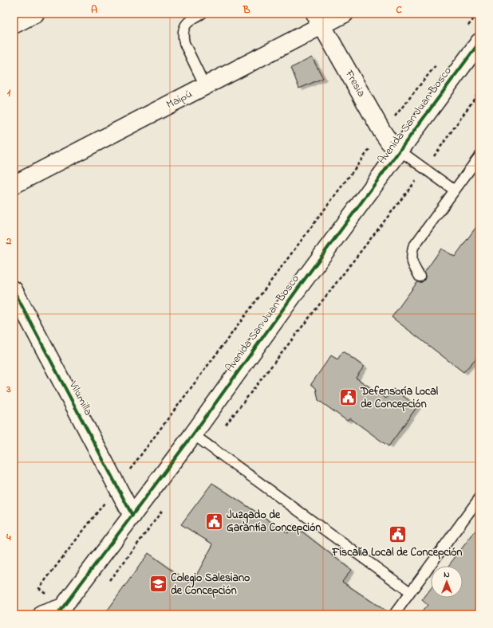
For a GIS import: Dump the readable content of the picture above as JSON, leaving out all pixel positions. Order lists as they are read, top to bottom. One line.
{"streets":{"main road":["Fresia","Maipú","Avenida San Juan Bosco","Vilumilla"]},"crossings":[["Fresia","Maipú"],["Fresia","Avenida San Juan Bosco"],["Avenida San Juan Bosco","Vilumilla"]],"places":{"public building":["Defensoría Local de Concepción","Juzgado de Garantía Concepción","Fiscalía Local de Concepción"],"school or university":["Colegio Salesiano de Concepción"]},"north":"top","grid":{"columns":["A","B","C"],"rows":["1","2","3","4"]}}
